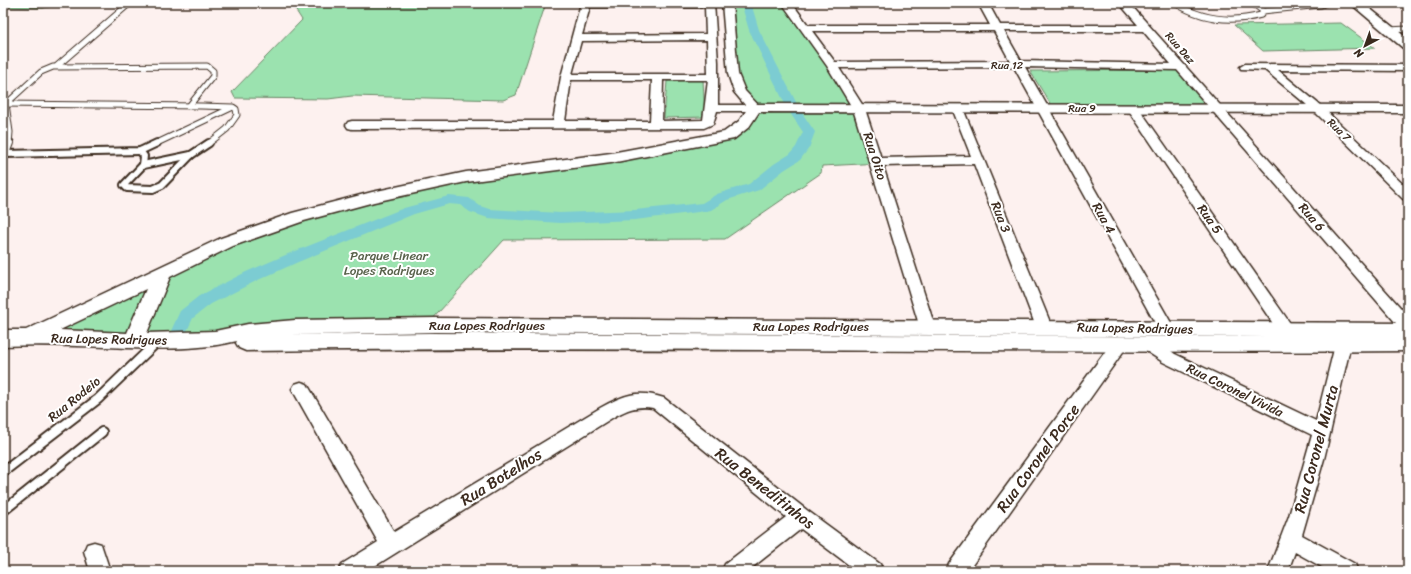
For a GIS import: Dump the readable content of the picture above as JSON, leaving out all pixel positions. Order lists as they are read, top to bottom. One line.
{"streets":{"street":["Rua Dez","Rua 12","Rua 9","Rua 7","Rua Oito","Rua 3","Rua 6","Rua 4","Rua 5","Rua Lopes Rodrigues","Rua Coronel Vivida","Rua Coronel Murta","Rua Coronel Porce","Rua Botelhos","Rua Beneditinhos"],"lane":["Rua Rodeio"]},"crossings":[["Rua Dez","Rua 12"],["Rua Dez","Rua 9"],["Rua Dez","Rua 6"],["Rua 12","Rua Oito"],["Rua 12","Rua 4"],["Rua 9","Rua 7"],["Rua 9","Rua Oito"],["Rua 9","Rua 3"],["Rua 9","Rua 6"],["Rua 9","Rua 4"],["Rua 9","Rua 5"],["Rua Oito","Rua Lopes Rodrigues"],["Rua 3","Rua Lopes Rodrigues"],["Rua 4","Rua Lopes Rodrigues"],["Rua 5","Rua Lopes Rodrigues"],["Rua Lopes Rodrigues","Rua Coronel Vivida"],["Rua Lopes Rodrigues","Rua Rodeio"],["Rua Lopes Rodrigues","Rua Coronel Murta"],["Rua Lopes Rodrigues","Rua Coronel Porce"],["Rua Coronel Vivida","Rua Coronel Murta"],["Rua Botelhos","Rua Beneditinhos"]],"parks":["Parque Linear Lopes Rodrigues"],"north":"bottom left"}
